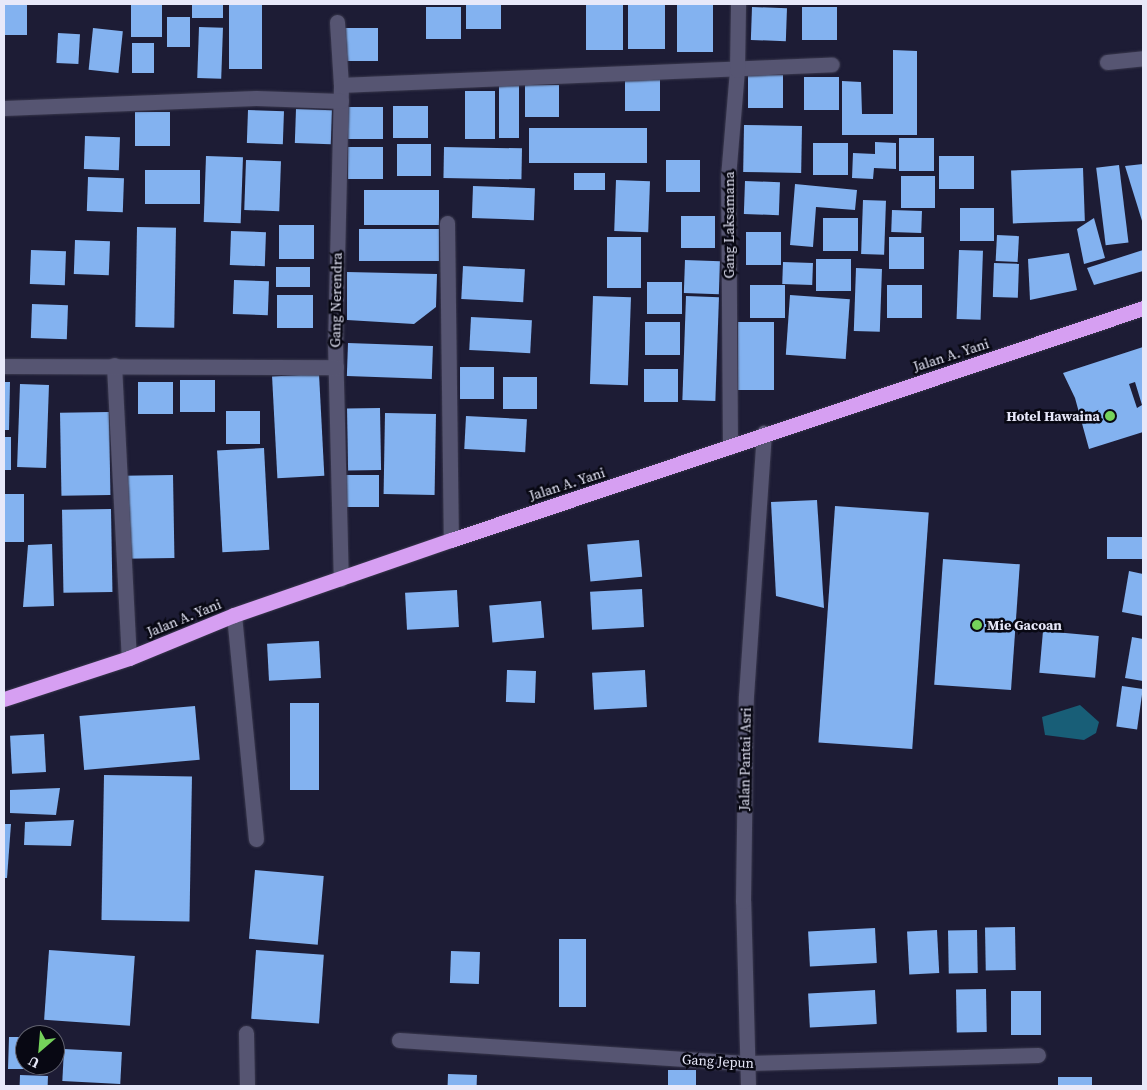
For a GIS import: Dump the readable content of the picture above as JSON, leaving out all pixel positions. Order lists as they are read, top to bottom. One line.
{"streets":{"highway":["Jalan A. Yani"],"street":["Gang Laksamana","Gang Nerendra","Jalan Pantai Asri","Gang Jepun"]},"crossings":[["Gang Laksamana","Jalan A. Yani"],["Gang Nerendra","Jalan A. Yani"],["Jalan A. Yani","Jalan Pantai Asri"],["Jalan Pantai Asri","Gang Jepun"]],"places":["Hotel Hawaina","Mie Gacoan"],"north":"bottom left"}
